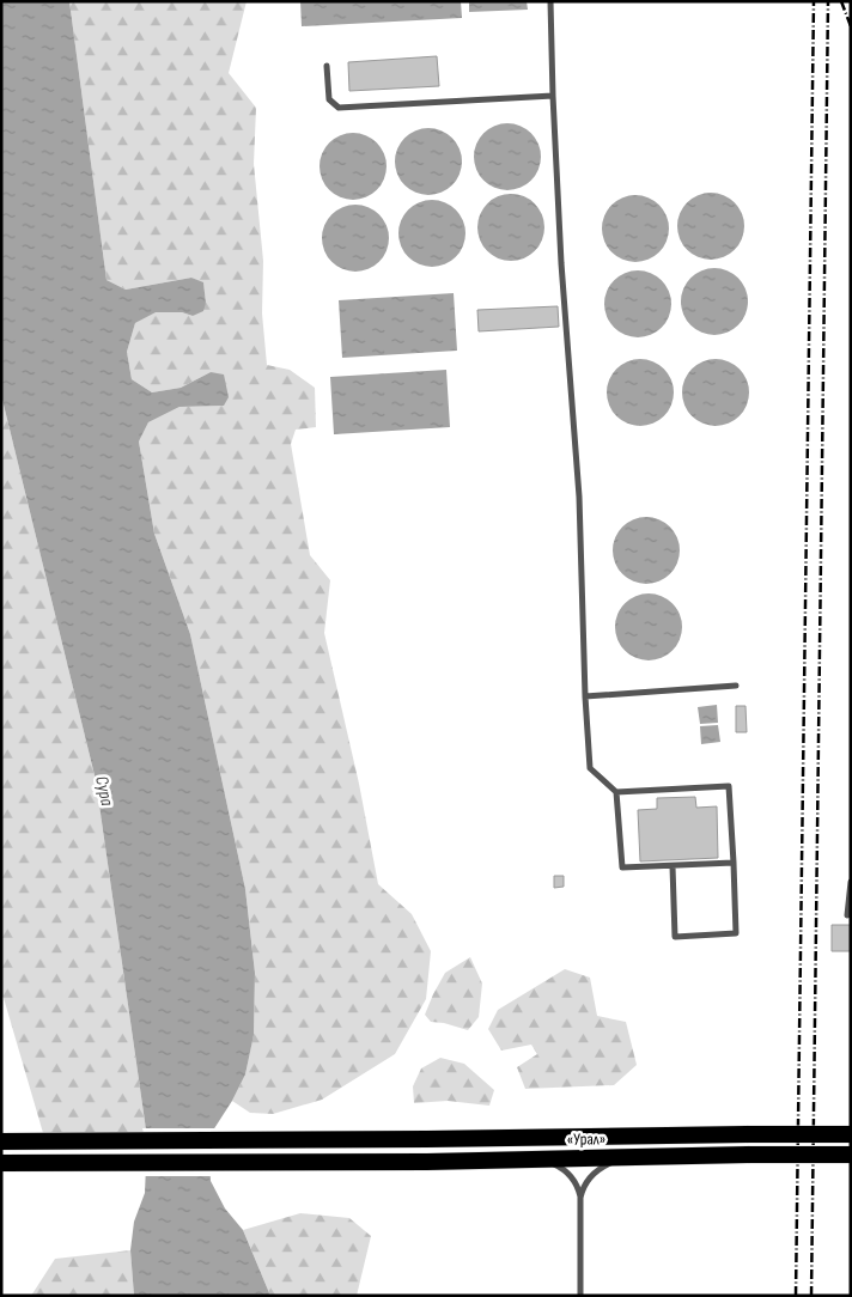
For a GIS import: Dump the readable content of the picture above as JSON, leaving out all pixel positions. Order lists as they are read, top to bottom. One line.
{"streets":{"highway":["«Урал»"]},"water":["Сура"]}
